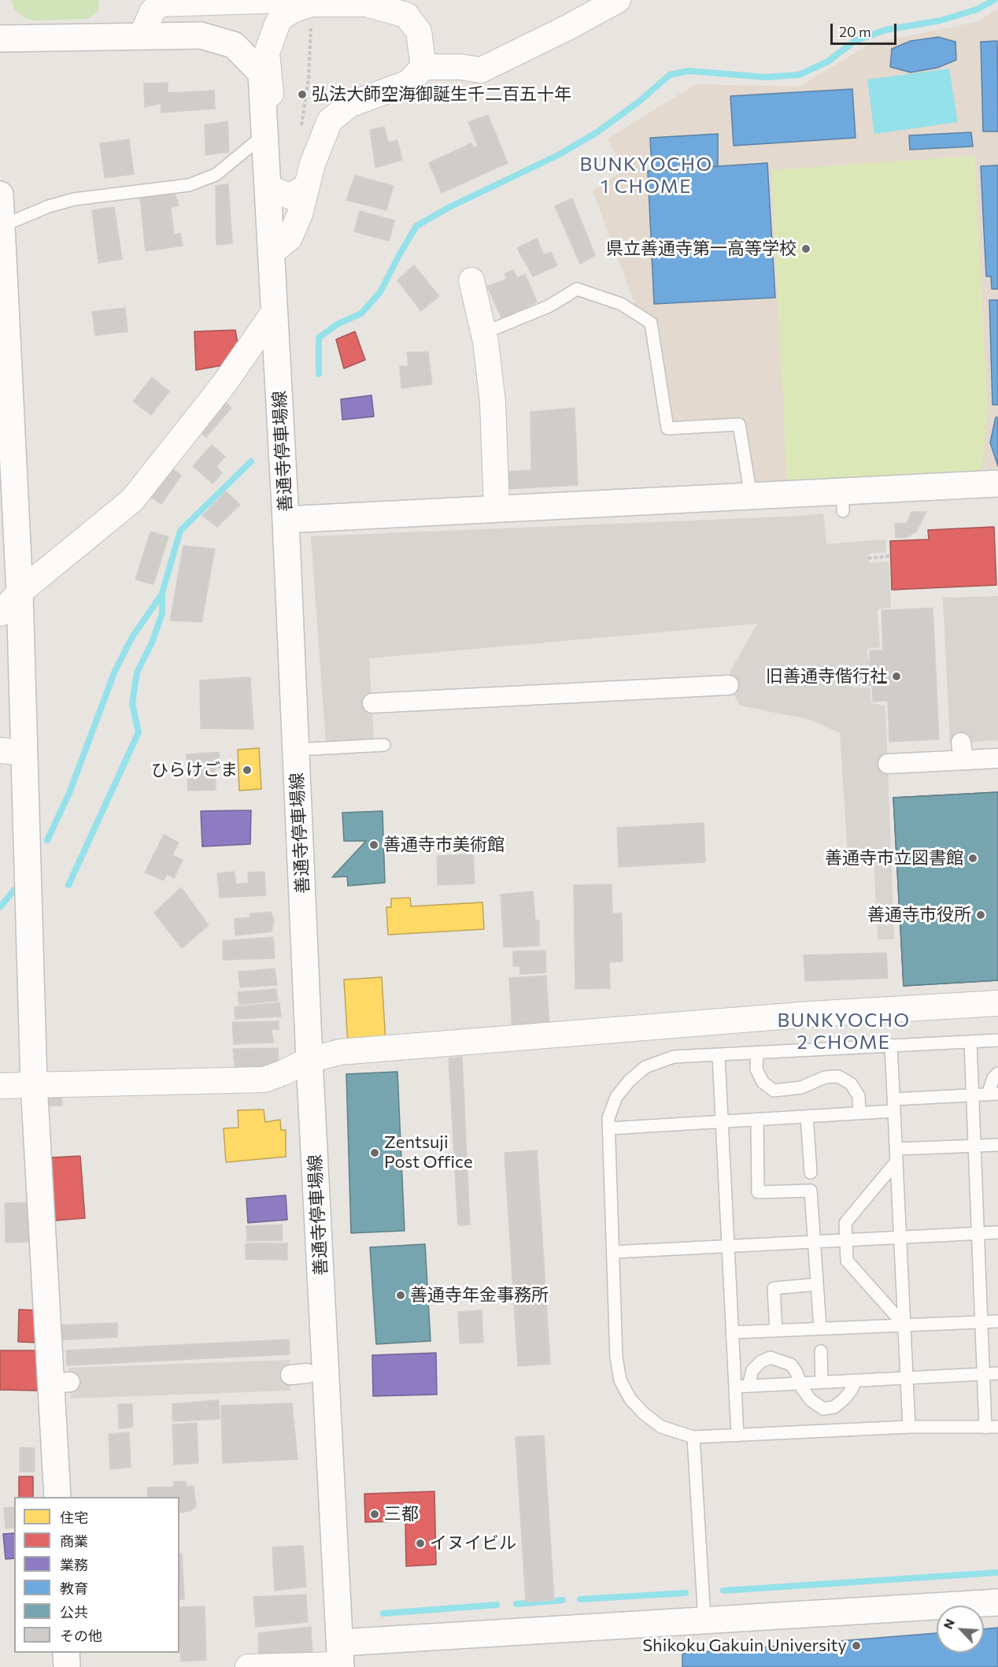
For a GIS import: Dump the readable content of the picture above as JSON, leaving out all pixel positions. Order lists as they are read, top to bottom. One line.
{"streets":{"street":["善通寺停車場線"]},"districts":["BUNKYOCHO 1 CHOME","BUNKYOCHO 2 CHOME"],"places":["弘法大師空海御誕生千二百五十年","県立善通寺第一高等学校","旧善通寺偕行社","ひらけごま","善通寺市美術館","善通寺市立図書館","善通寺市役所","Zentsuji Post Office","善通寺年金事務所","三都","イヌイビル","Shikoku Gakuin University"],"legend":["住宅","商業","業務","教育","公共","その他"],"scale_bar":"20 m","north":"top left"}
